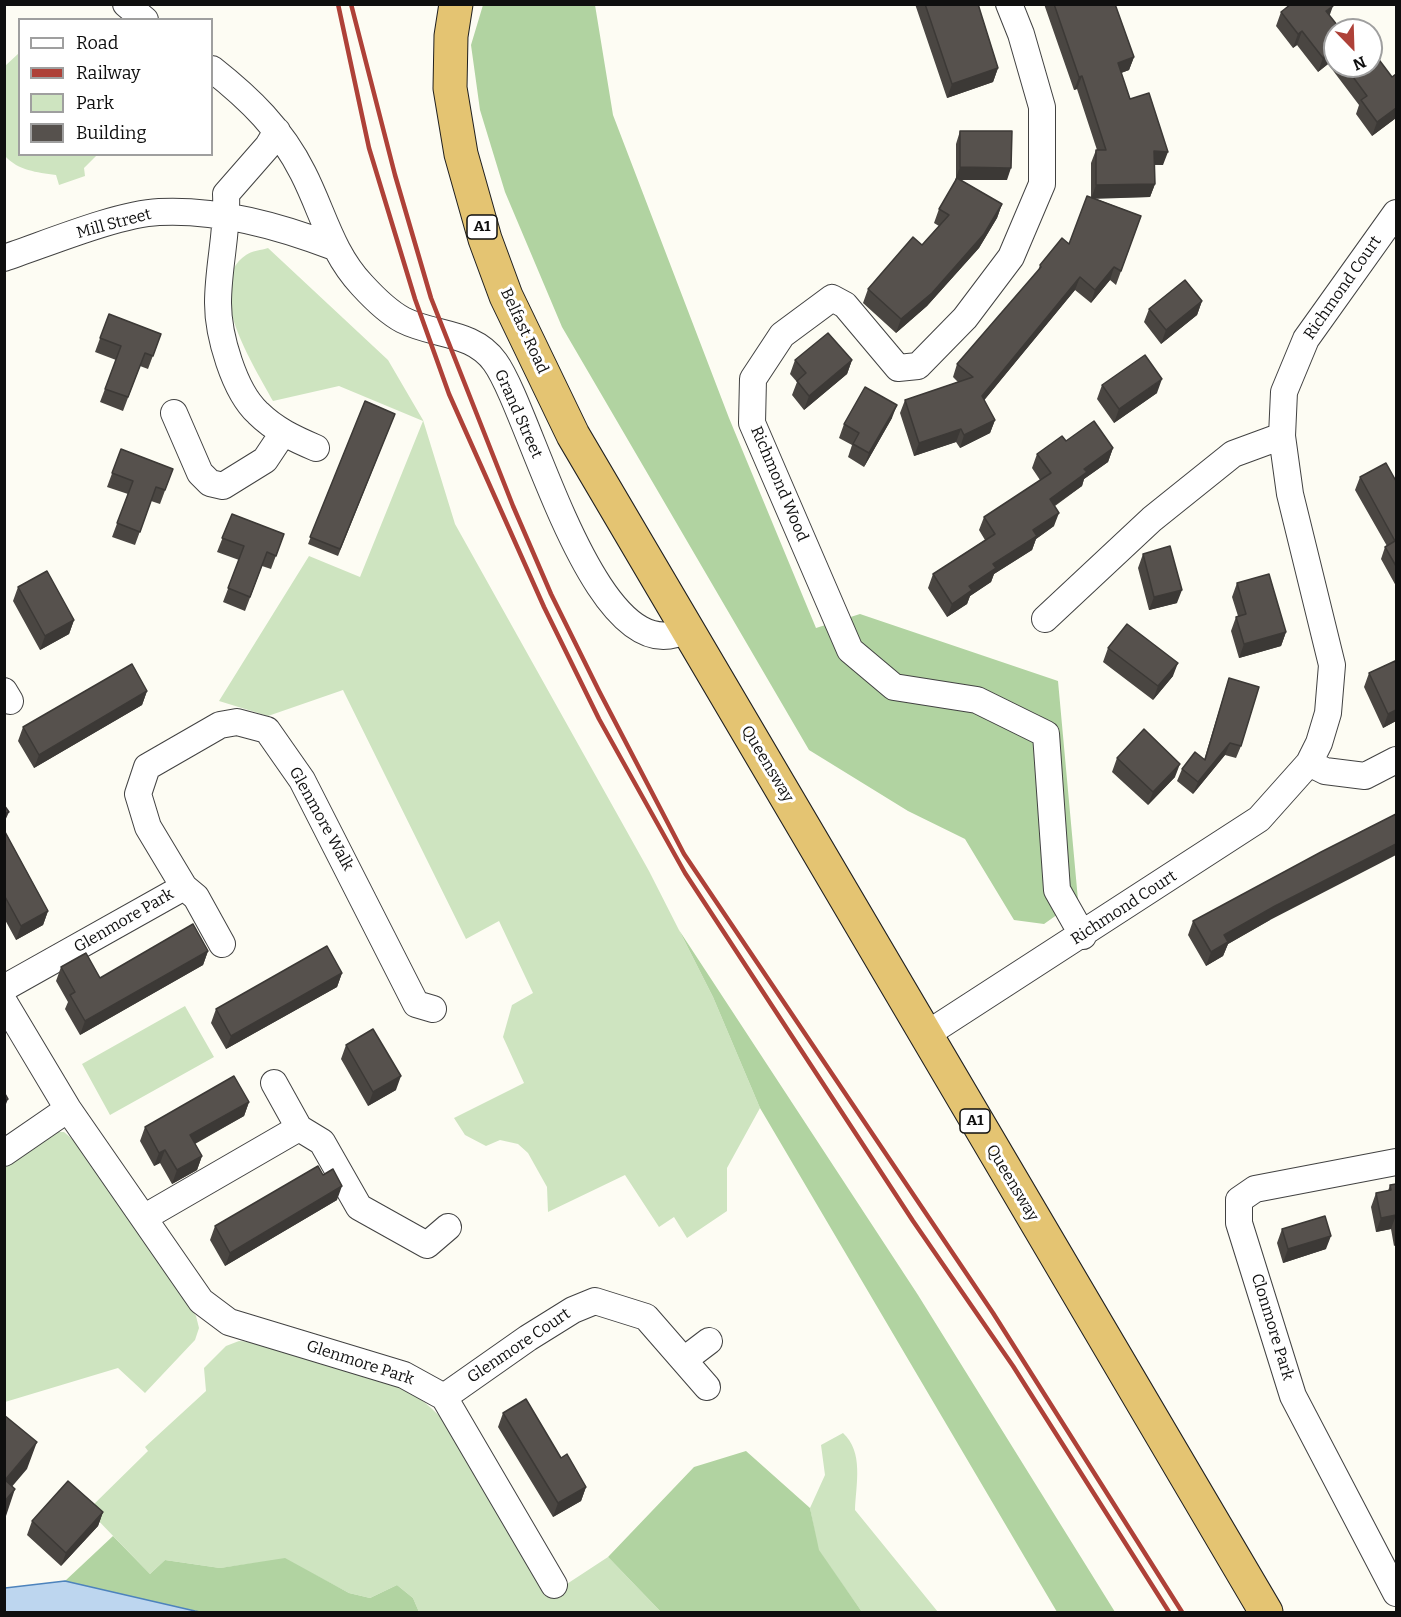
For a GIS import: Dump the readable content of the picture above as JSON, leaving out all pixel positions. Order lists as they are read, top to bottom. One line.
{"streets":{"highway":["A1","Belfast Road","Queensway"],"street":["Mill Street","Richmond Court","Grand Street","Richmond Wood","Glenmore Walk","Glenmore Park","Clonmore Park","Glenmore Court"]},"crossings":[["Mill Street","Grand Street"],["Richmond Court","Richmond Wood"],["Richmond Court","Queensway"],["Belfast Road","Grand Street"],["Belfast Road","Queensway"],["Grand Street","Queensway"],["Glenmore Walk","Glenmore Park"],["Glenmore Park","Glenmore Court"]],"legend":["Road","Railway","Park","Building"],"north":"bottom right"}
